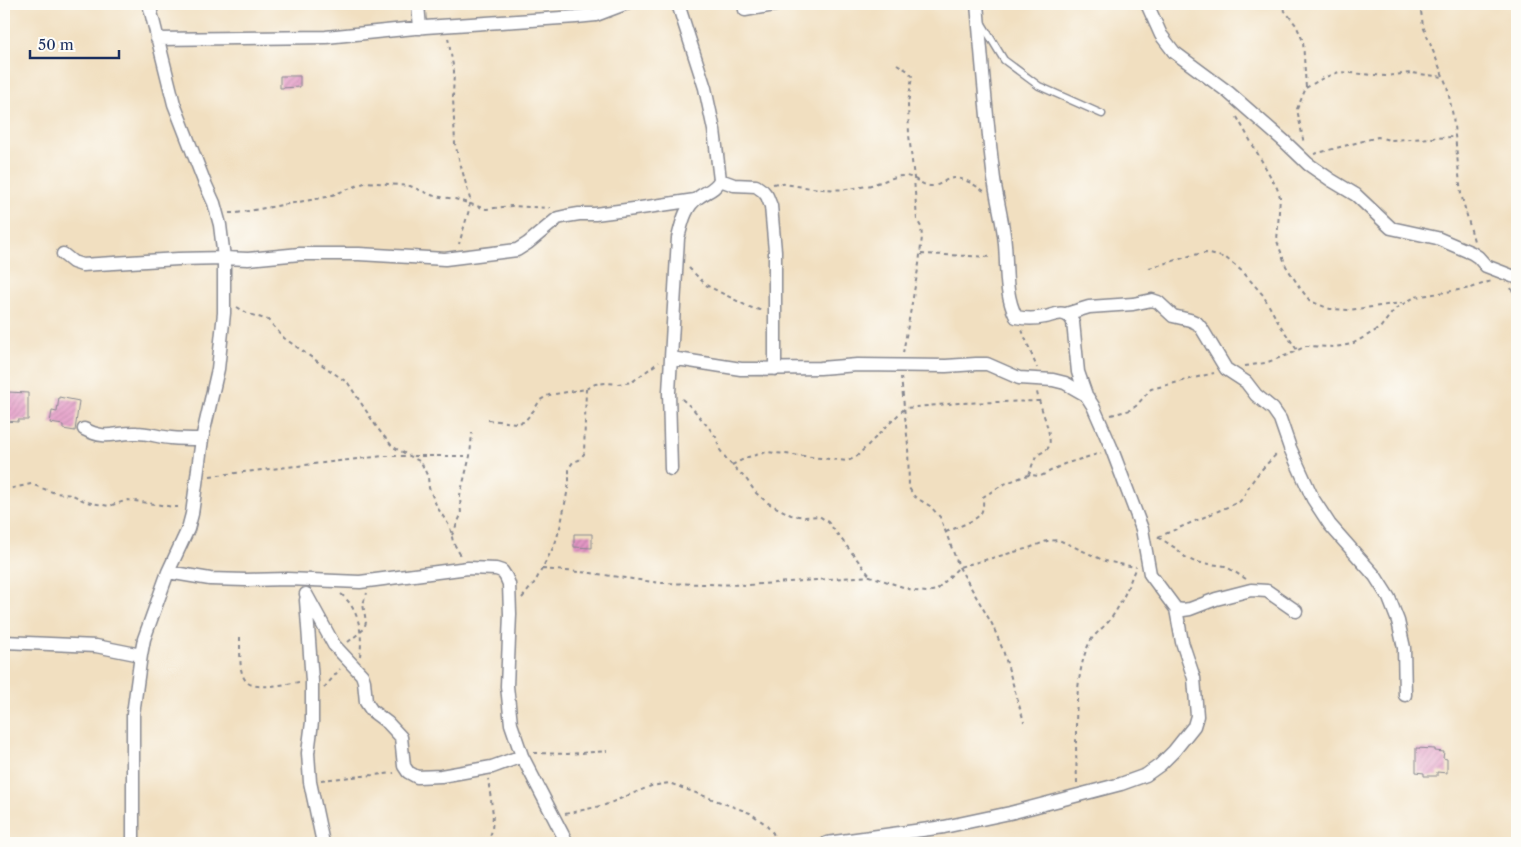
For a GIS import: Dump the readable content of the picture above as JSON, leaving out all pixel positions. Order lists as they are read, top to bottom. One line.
{"scale_bar":"50 m"}
